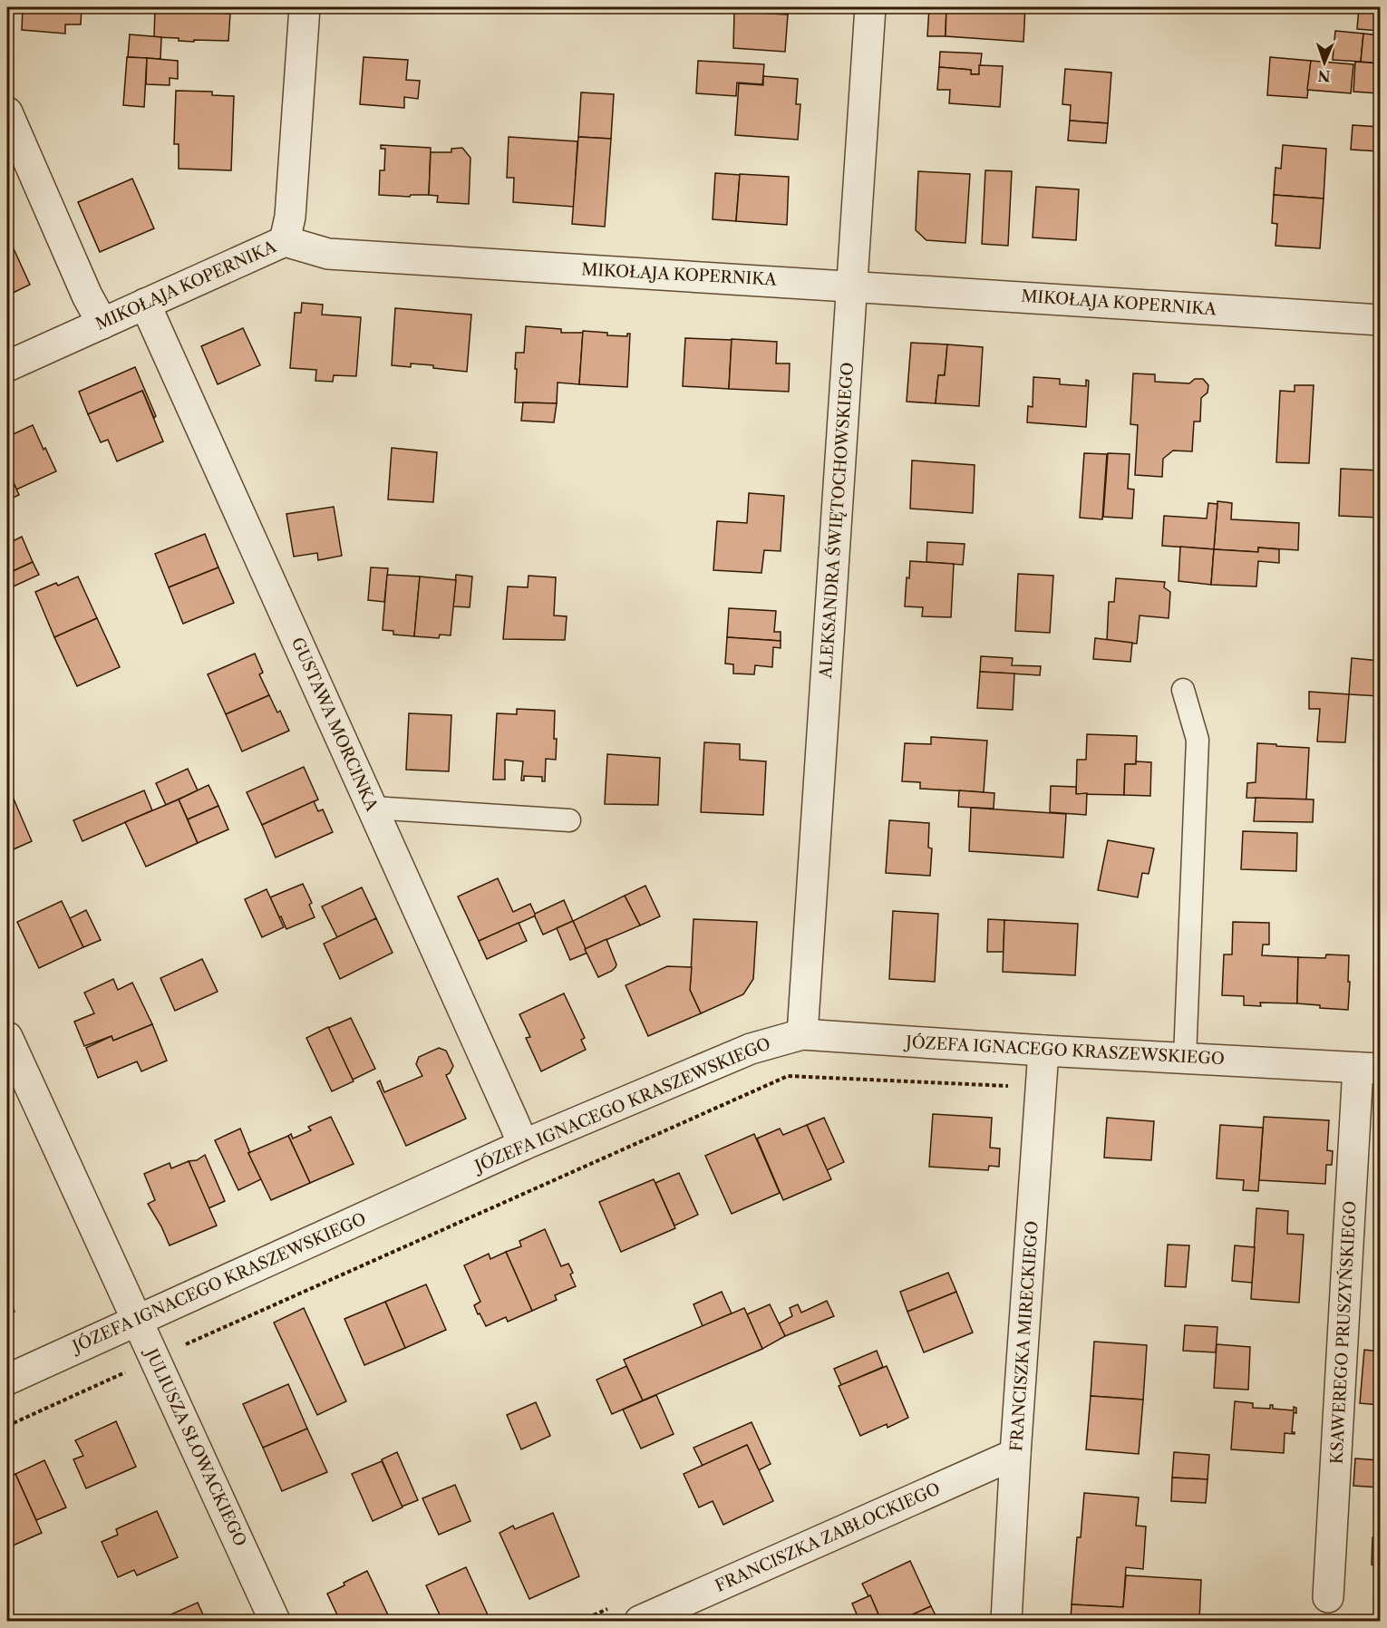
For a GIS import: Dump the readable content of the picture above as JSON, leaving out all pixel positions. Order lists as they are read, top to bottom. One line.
{"streets":{"street":["MIKOŁAJA KOPERNIKA","ALEKSANDRA ŚWIĘTOCHOWSKIEGO","GUSTAWA MORCINKA","JÓZEFA IGNACEGO KRASZEWSKIEGO","KSAWEREGO PRUSZYŃSKIEGO","FRANCISZKA MIRECKIEGO","JULIUSZA SŁOWACKIEGO","FRANCISZKA ZABŁOCKIEGO"]},"crossings":[["MIKOŁAJA KOPERNIKA","ALEKSANDRA ŚWIĘTOCHOWSKIEGO"],["MIKOŁAJA KOPERNIKA","GUSTAWA MORCINKA"],["ALEKSANDRA ŚWIĘTOCHOWSKIEGO","JÓZEFA IGNACEGO KRASZEWSKIEGO"],["GUSTAWA MORCINKA","JÓZEFA IGNACEGO KRASZEWSKIEGO"],["JÓZEFA IGNACEGO KRASZEWSKIEGO","KSAWEREGO PRUSZYŃSKIEGO"],["JÓZEFA IGNACEGO KRASZEWSKIEGO","FRANCISZKA MIRECKIEGO"],["JÓZEFA IGNACEGO KRASZEWSKIEGO","JULIUSZA SŁOWACKIEGO"],["FRANCISZKA MIRECKIEGO","FRANCISZKA ZABŁOCKIEGO"]],"north":"bottom"}
